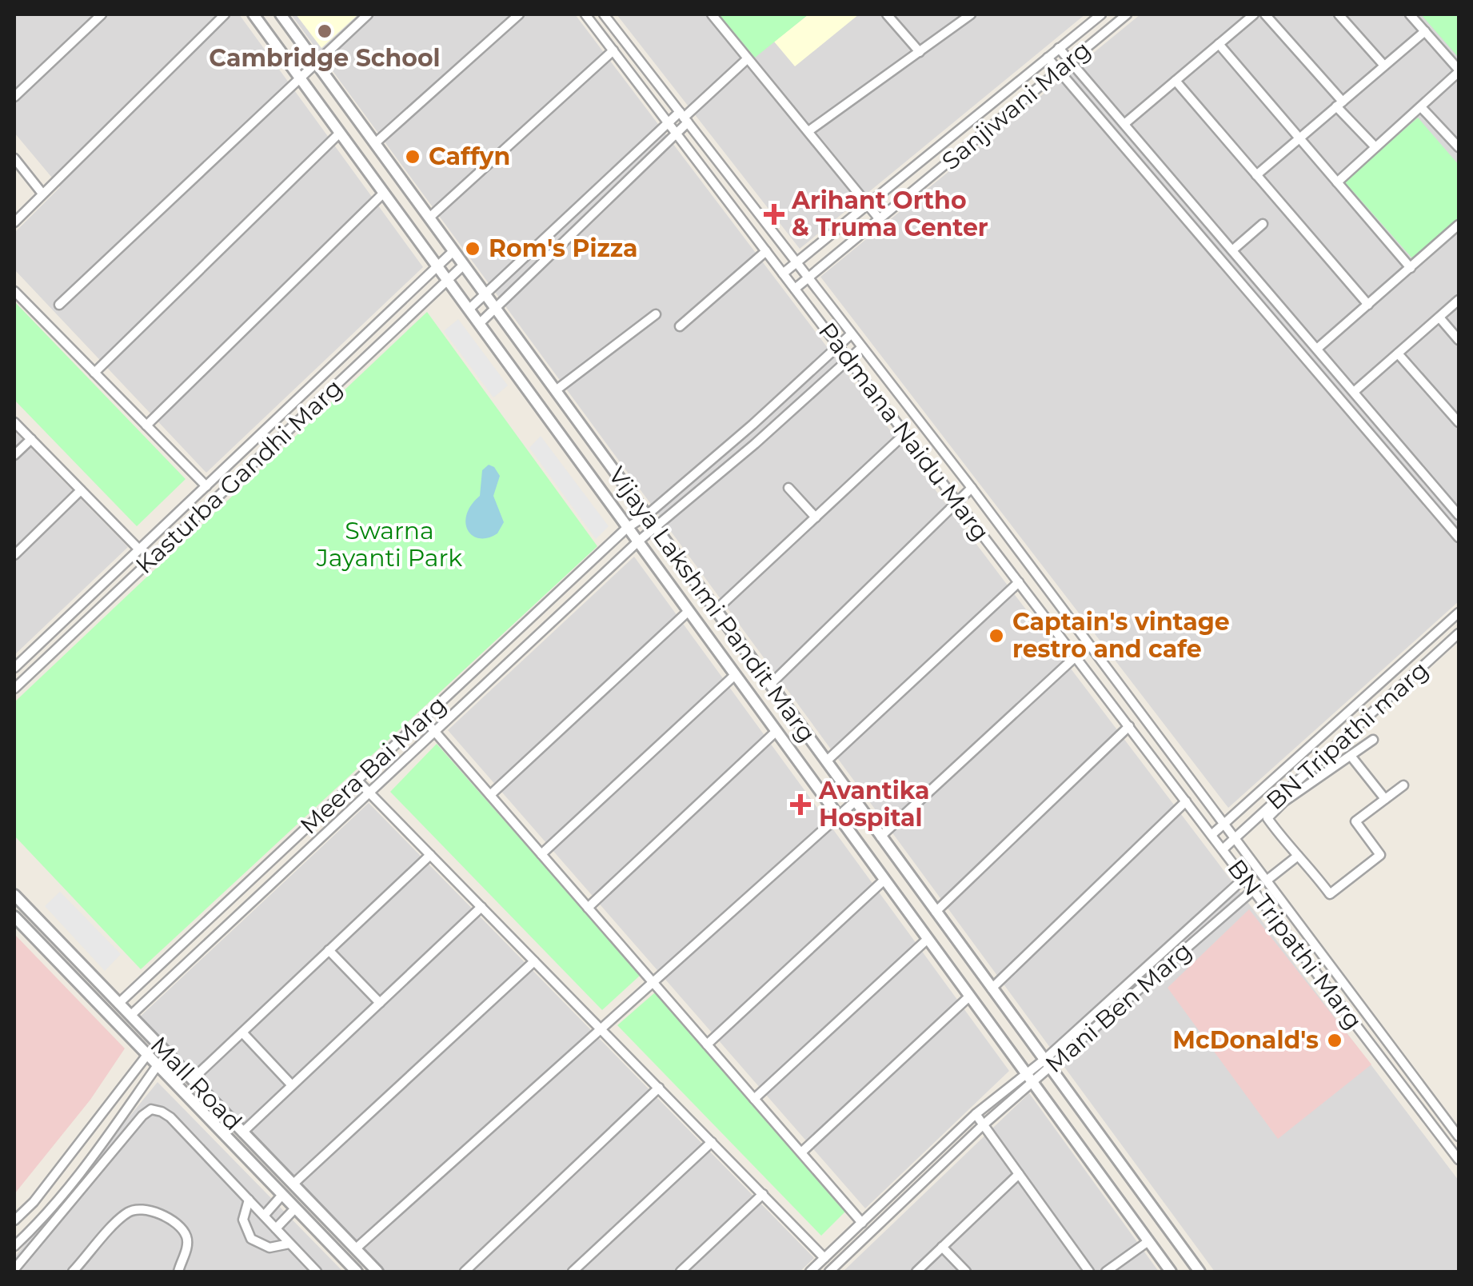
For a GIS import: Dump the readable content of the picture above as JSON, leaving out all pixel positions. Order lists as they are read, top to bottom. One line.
{"streets":{"street":["Sanjiwani Marg","Padmana Naidu Marg","Kasturba Gandhi Marg","Vijaya Lakshmi Pandit Marg","BN Tripathi marg","Meera Bai Marg","BN Tripathi Marg","Mani Ben Marg","Mall Road"]},"crossings":[["Sanjiwani Marg","Padmana Naidu Marg"],["Padmana Naidu Marg","BN Tripathi marg"],["Padmana Naidu Marg","Meera Bai Marg"],["Padmana Naidu Marg","BN Tripathi Marg"],["Kasturba Gandhi Marg","Vijaya Lakshmi Pandit Marg"],["Vijaya Lakshmi Pandit Marg","Meera Bai Marg"],["Vijaya Lakshmi Pandit Marg","Mani Ben Marg"],["BN Tripathi marg","BN Tripathi Marg"],["Meera Bai Marg","Mall Road"],["BN Tripathi Marg","Mani Ben Marg"]],"parks":["Swarna Jayanti Park"],"places":{"other":["Cambridge School","Caffyn","Rom's Pizza","Captain's vintage restro and cafe","McDonald's"],"health":["Arihant Ortho & Truma Center","Avantika Hospital"]}}
